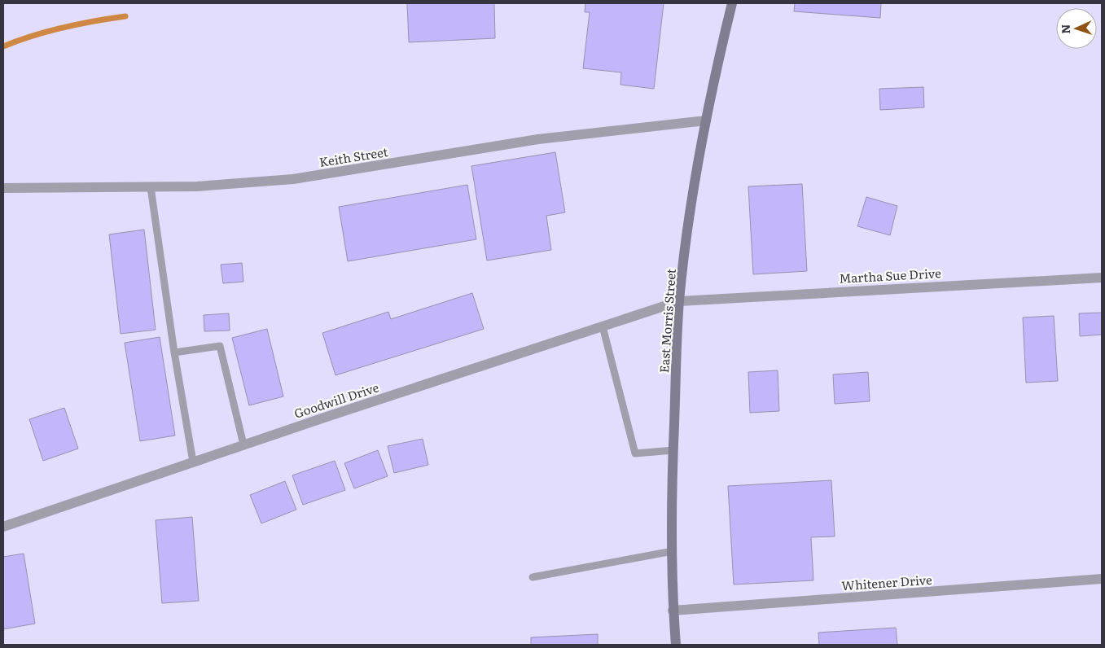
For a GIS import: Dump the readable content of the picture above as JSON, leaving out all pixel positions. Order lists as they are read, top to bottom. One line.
{"streets":{"main road":["East Morris Street"],"street":["Keith Street","Martha Sue Drive","Goodwill Drive","Whitener Drive"]},"crossings":[["Keith Street","East Morris Street"],["Martha Sue Drive","East Morris Street"],["Martha Sue Drive","Goodwill Drive"],["East Morris Street","Goodwill Drive"],["East Morris Street","Whitener Drive"]],"north":"left"}
